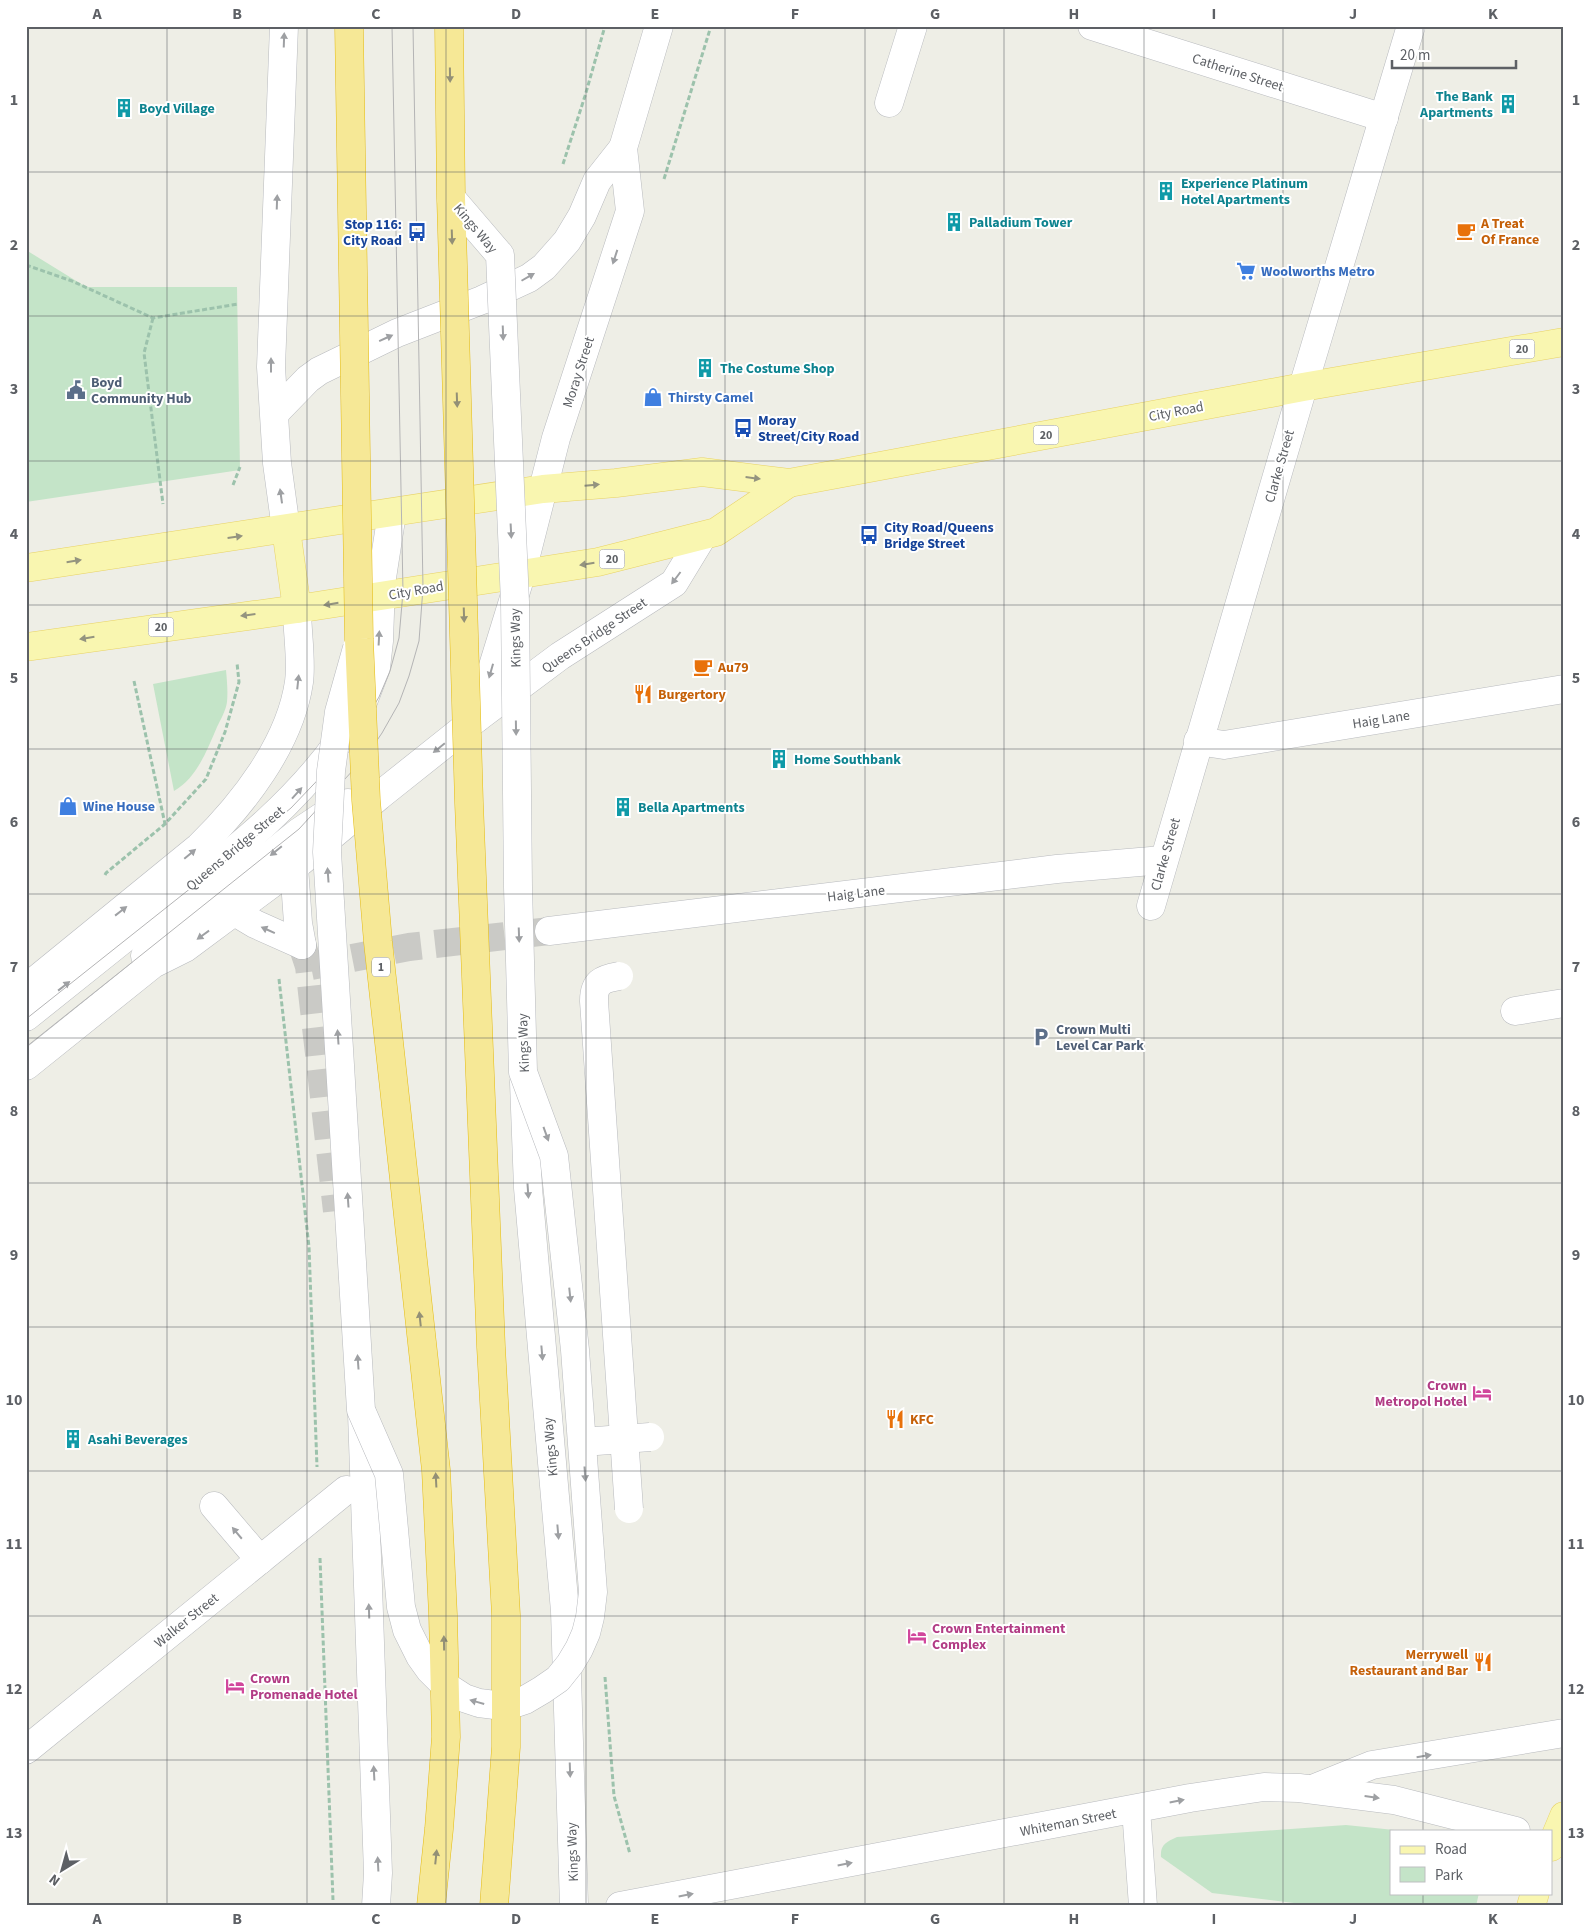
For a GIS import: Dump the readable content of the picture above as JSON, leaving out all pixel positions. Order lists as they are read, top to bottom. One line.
{"streets":{"highway":["Kings Way","1"],"main road":["20","City Road","Queens Bridge Street"],"street":["Catherine Street","Moray Street","Clarke Street","Haig Lane","Walker Street","Whiteman Street"]},"crossings":[["Catherine Street","Clarke Street"],["Moray Street","City Road"],["Moray Street","Queens Bridge Street"],["City Road","Clarke Street"],["City Road","Queens Bridge Street"],["Clarke Street","Haig Lane"]],"one_way":["Moray Street","Whiteman Street"],"places":{"building":["The Bank Apartments","Boyd Village","Experience Platinum Hotel Apartments","Palladium Tower","The Costume Shop","Home Southbank","Bella Apartments","Asahi Beverages"],"cafe":["A Treat Of France","Au79"],"bus stop":["Stop 116: City Road","Moray Street/City Road","City Road/Queens Bridge Street"],"supermarket":["Woolworths Metro"],"public building":["Boyd Community Hub"],"shop":["Thirsty Camel","Wine House"],"restaurant":["Burgertory","KFC","Merrywell Restaurant and Bar"],"parking":["Crown Multi Level Car Park"],"hotel":["Crown Metropol Hotel","Crown Entertainment Complex","Crown Promenade Hotel"]},"legend":["Road","Park"],"scale_bar":"20 m","north":"bottom left","grid":{"columns":["A","B","C","D","E","F","G","H","I","J","K"],"rows":["1","2","3","4","5","6","7","8","9","10","11","12","13"]}}
